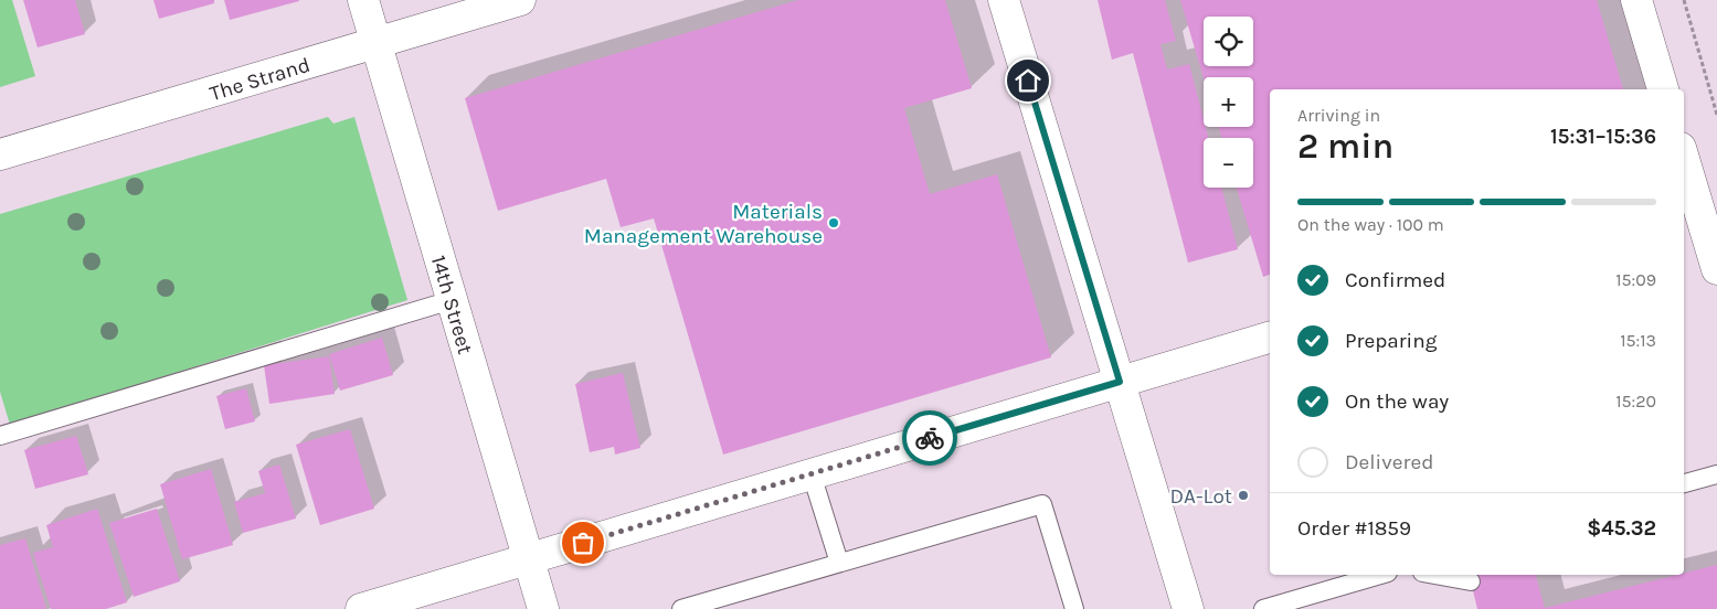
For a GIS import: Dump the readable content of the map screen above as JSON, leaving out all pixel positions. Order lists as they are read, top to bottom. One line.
{"streets":{"street":["The Strand","14th Street"]},"crossings":[["The Strand","14th Street"]],"places":["Materials Management Warehouse","DA-Lot"],"page":{"map_buttons":["+","−"],"heading":["2 min","Arriving in","15:31–15:36"],"panel":["Order #1859","$45.32"],"bar":"On the way · 100 m","list":[["Confirmed","15:09"],["Preparing","15:13"],["On the way","15:20"],"Delivered"]}}
